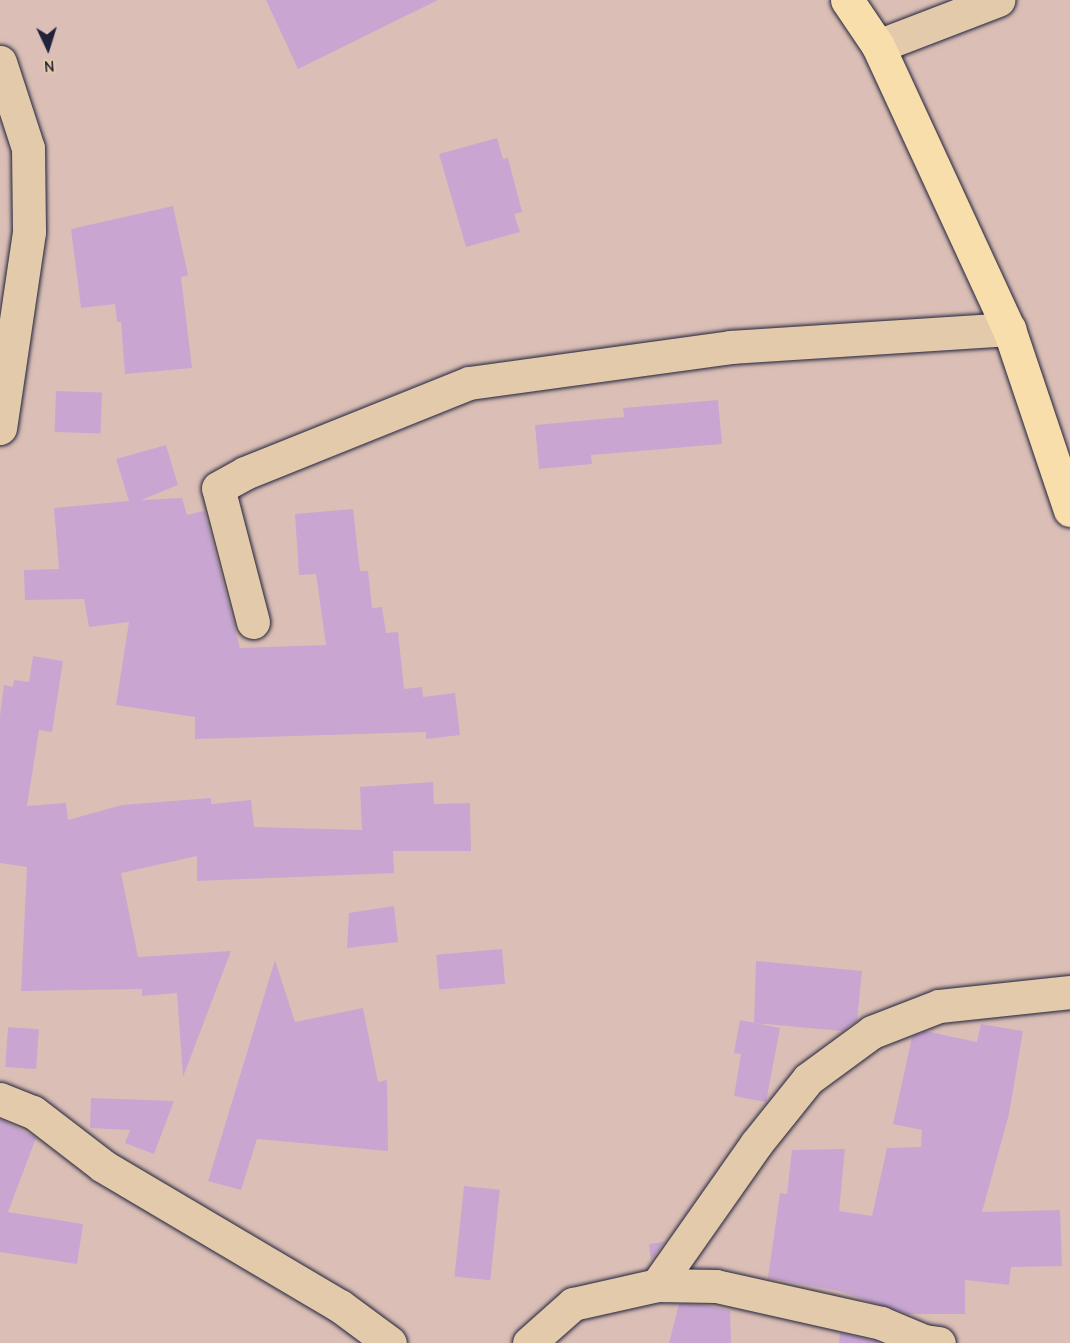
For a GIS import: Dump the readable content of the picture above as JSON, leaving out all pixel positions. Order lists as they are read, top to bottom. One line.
{"north":"bottom"}
